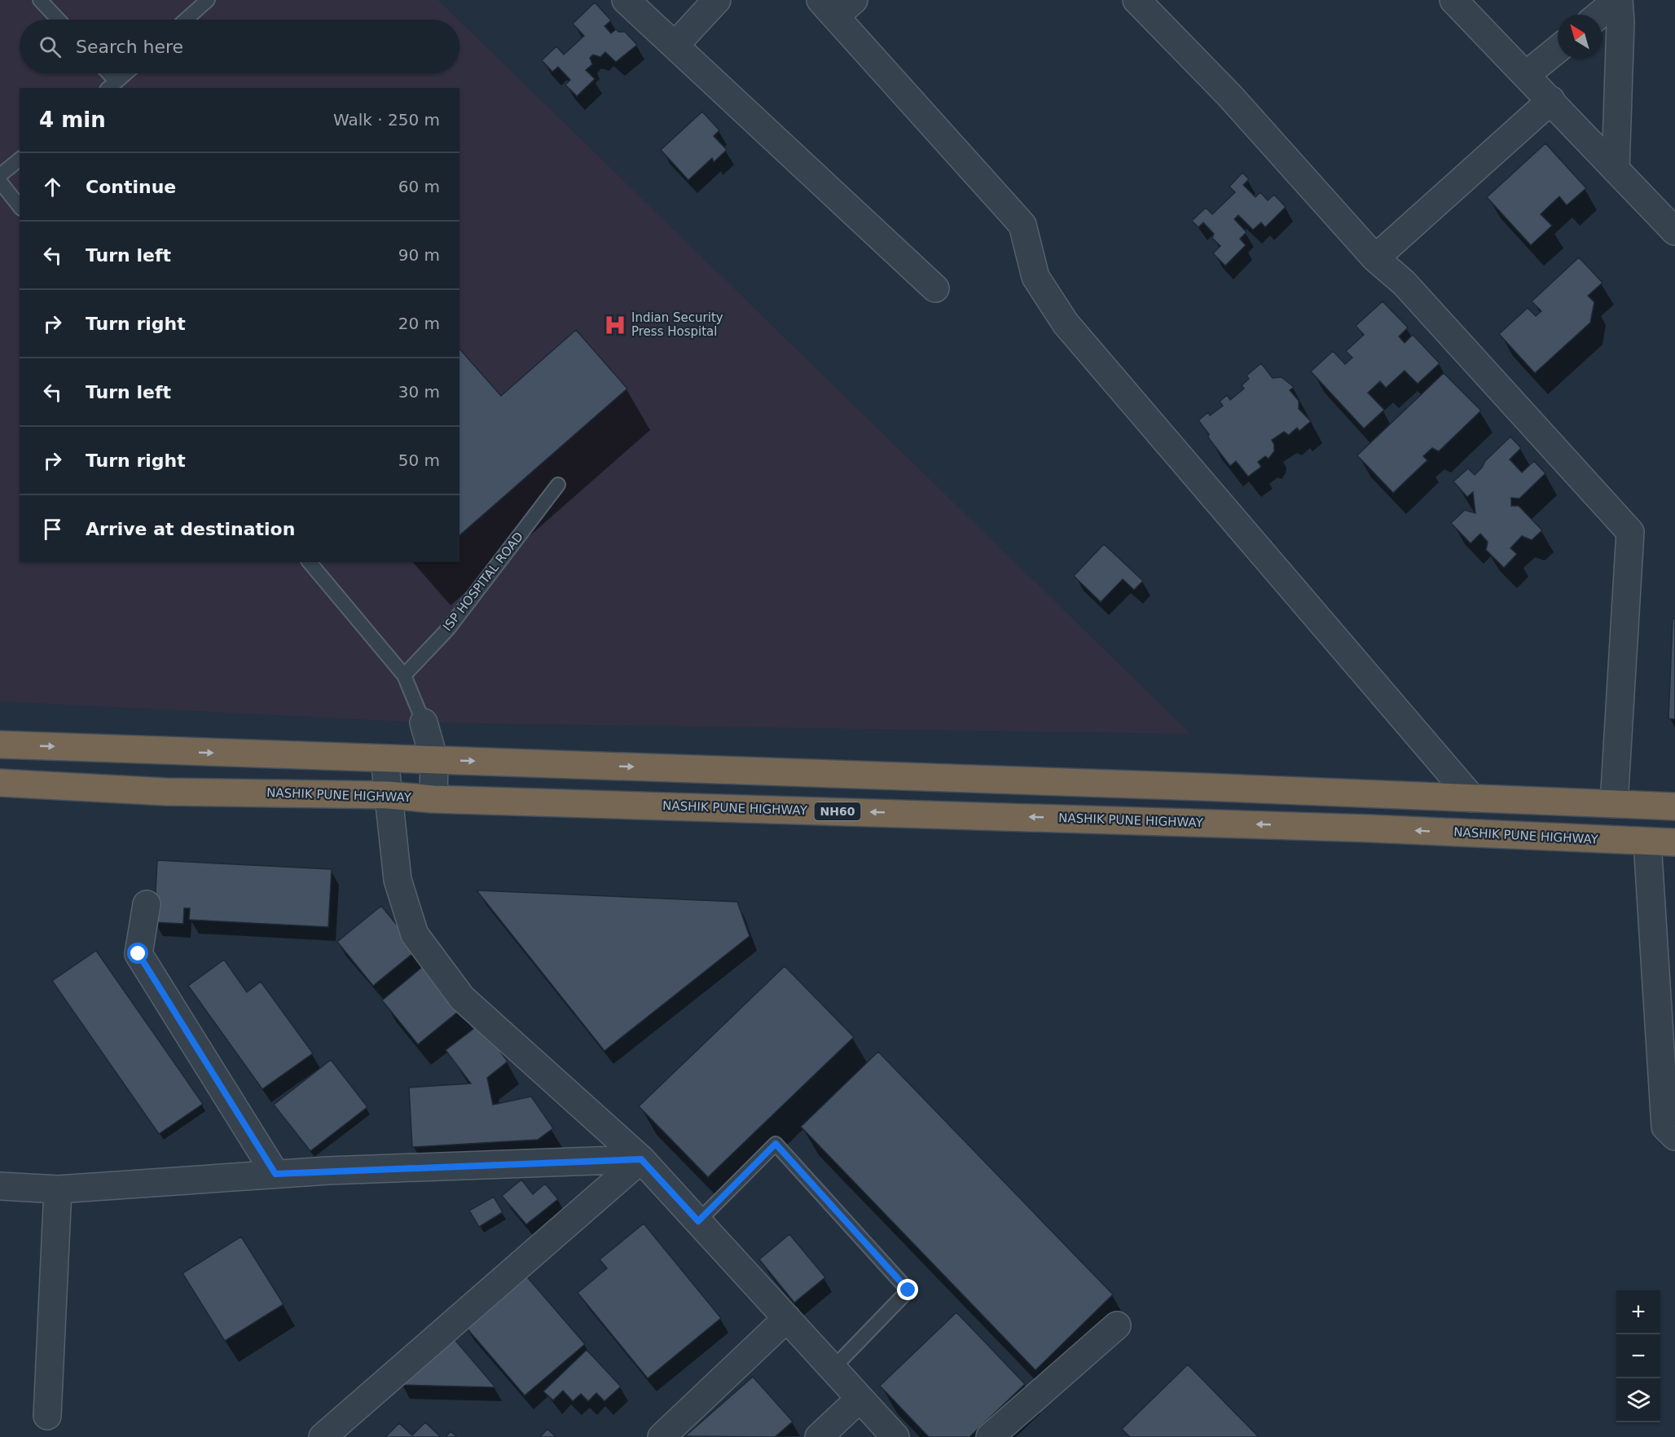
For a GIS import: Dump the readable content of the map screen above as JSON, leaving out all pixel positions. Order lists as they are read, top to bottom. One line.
{"streets":{"highway":["NASHIK PUNE HIGHWAY","NH60"],"lane":["ISP HOSPITAL ROAD"]},"places":{"hospital":["Indian Security Press Hospital"]},"north":"top left","page":{"search":"Search here","heading":["4 min","Walk · 250 m"],"list":[["Continue","60 m"],["Turn left","90 m"],["Turn right","20 m"],["Turn left","30 m"],["Turn right","50 m"],"Arrive at destination"],"map_buttons":["+","−"]}}
